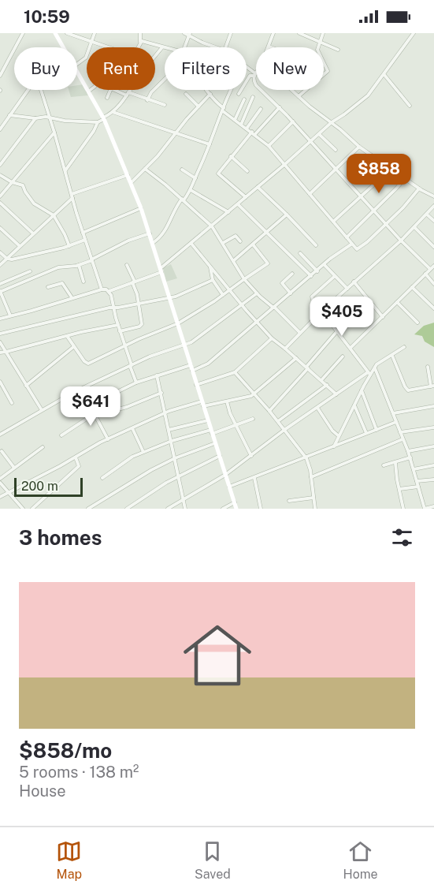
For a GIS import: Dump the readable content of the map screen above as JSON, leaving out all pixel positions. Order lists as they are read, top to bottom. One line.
{"scale_bar":"200 m","page":{"status":"10:59","chip":["Buy","Rent","Filters","New"],"price":["$858","$405","$641"],"scale":"200 m","heading":"3 homes","list":[{"name":"$858/mo","note":"5 rooms · 138 m² · House"}],"tabs":["Map","Saved","Home"]}}
